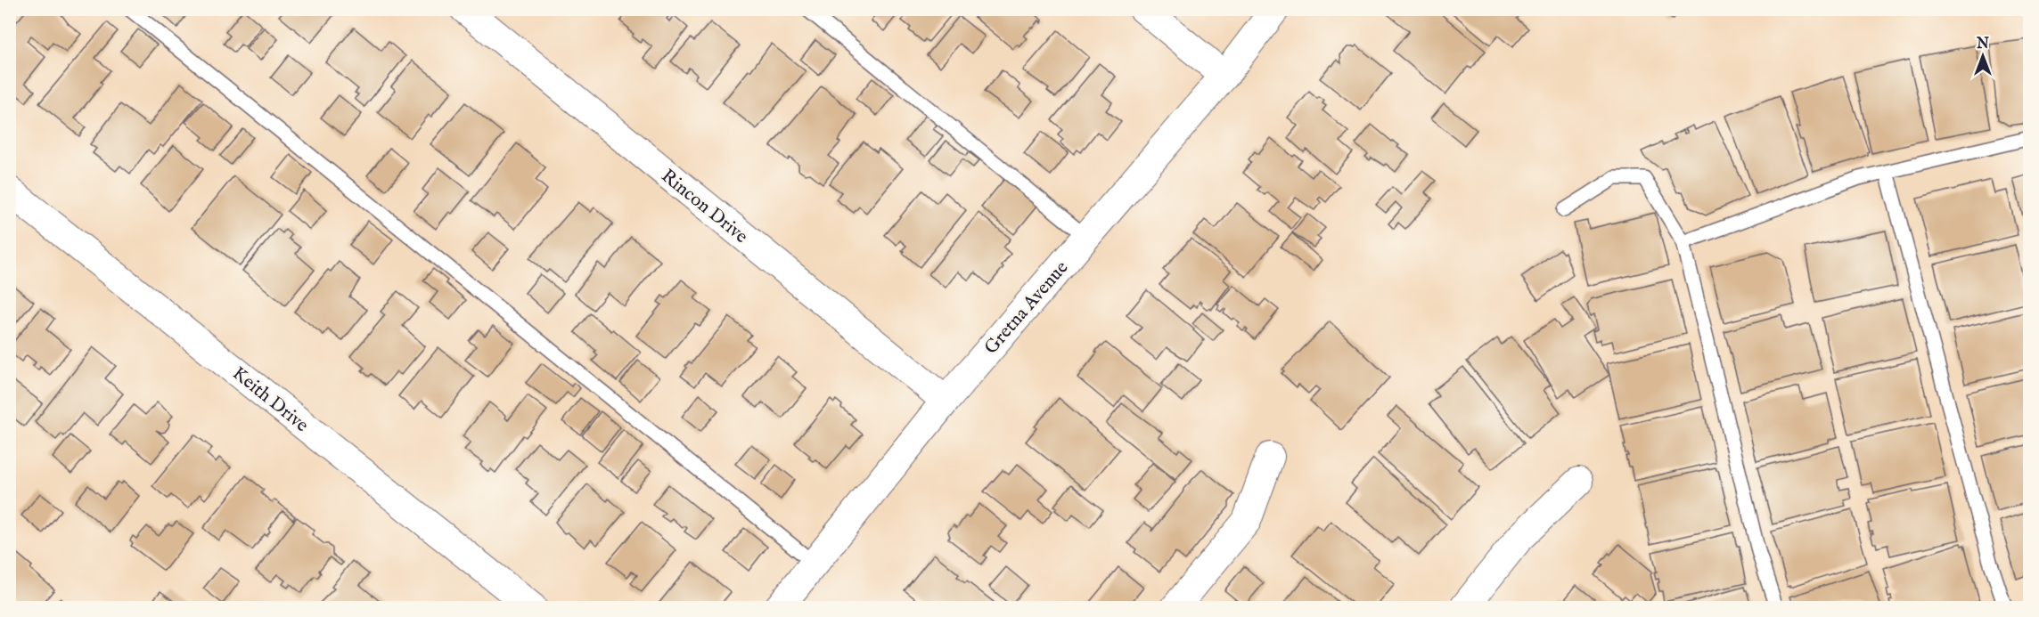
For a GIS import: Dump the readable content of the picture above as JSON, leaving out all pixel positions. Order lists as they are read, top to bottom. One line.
{"streets":{"street":["Rincon Drive","Gretna Avenue","Keith Drive"]},"crossings":[["Rincon Drive","Gretna Avenue"]],"north":"top"}
